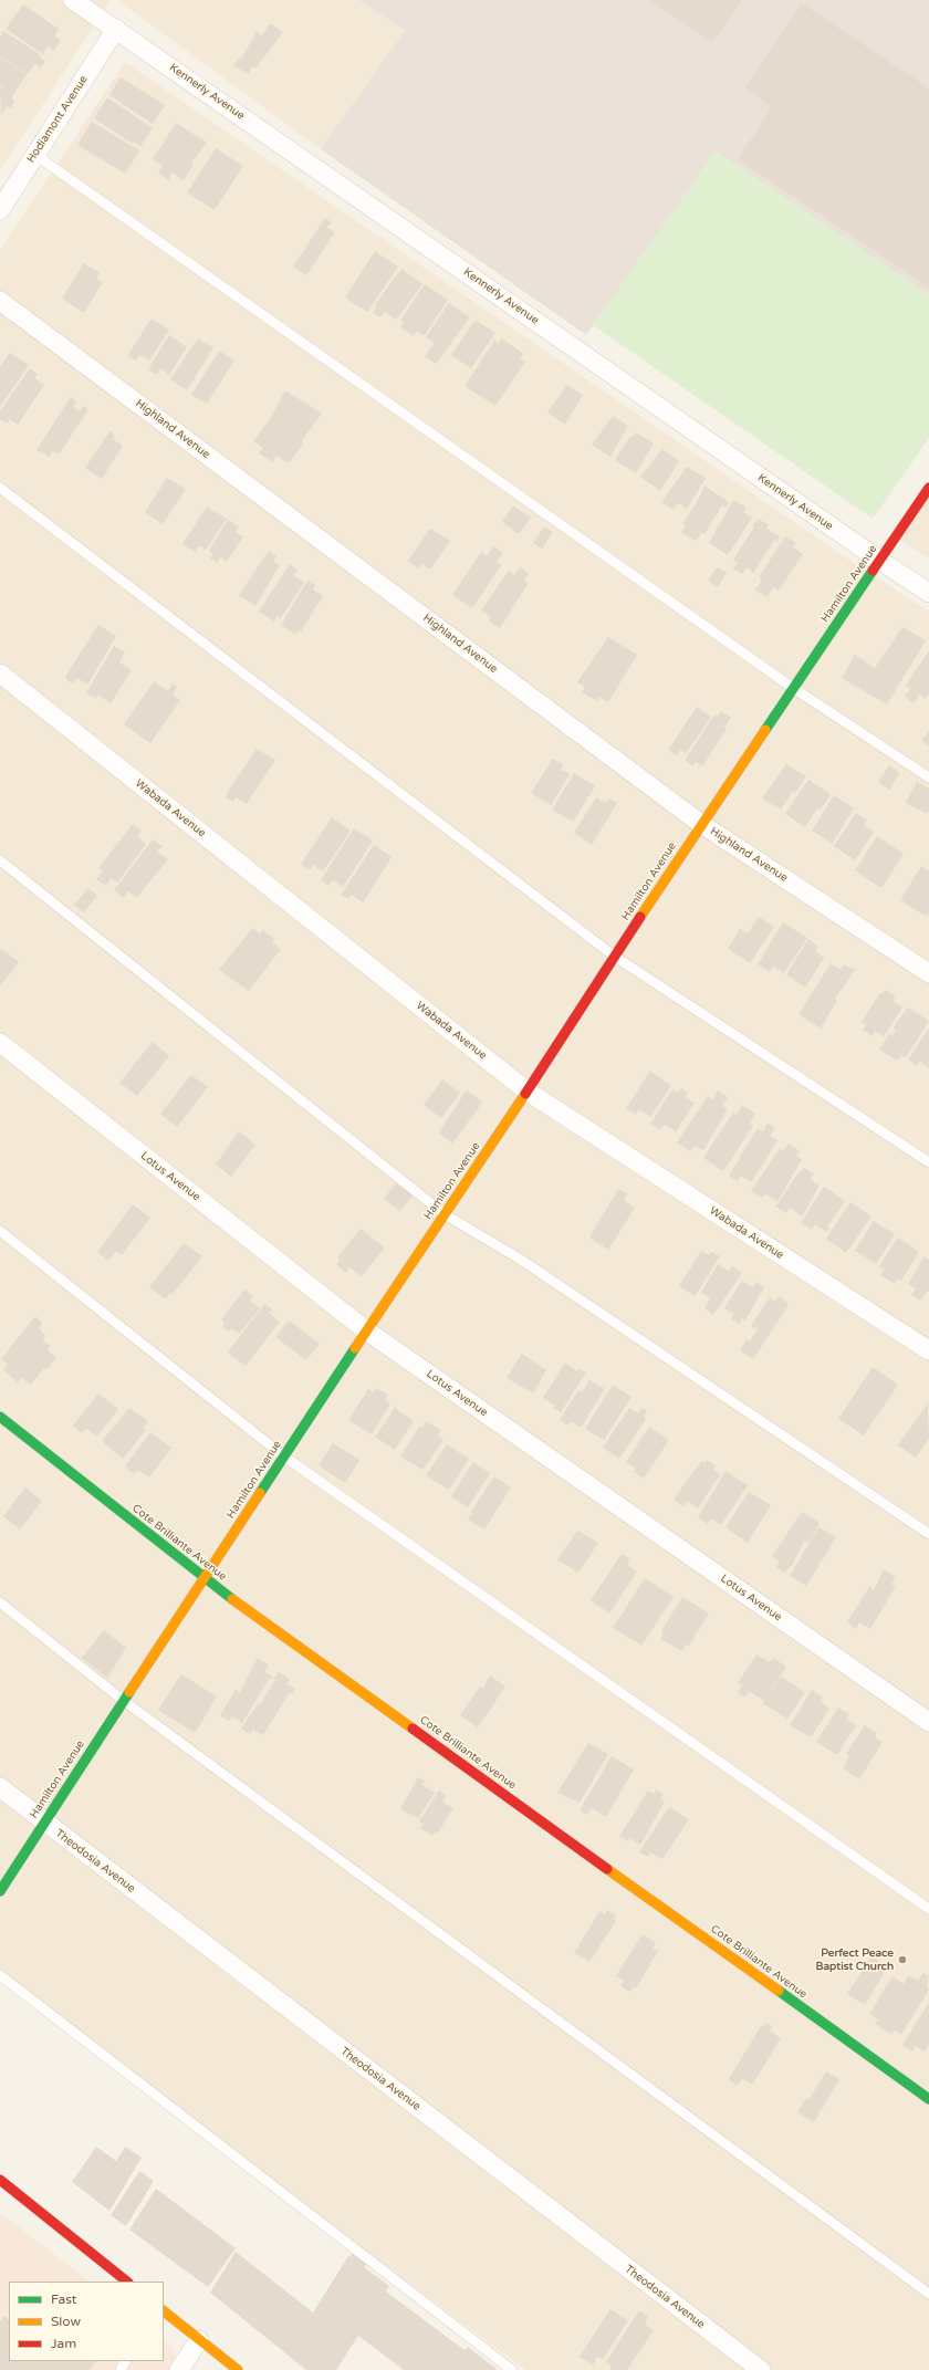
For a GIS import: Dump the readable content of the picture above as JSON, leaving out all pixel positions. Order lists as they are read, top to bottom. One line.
{"streets":{"street":["Kennerly Avenue","Hodiamont Avenue","Highland Avenue","Hamilton Avenue","Wabada Avenue","Lotus Avenue","Cote Brilliante Avenue","Theodosia Avenue"]},"crossings":[["Kennerly Avenue","Hodiamont Avenue"],["Kennerly Avenue","Hamilton Avenue"],["Highland Avenue","Hamilton Avenue"],["Hamilton Avenue","Wabada Avenue"],["Hamilton Avenue","Lotus Avenue"],["Hamilton Avenue","Cote Brilliante Avenue"],["Hamilton Avenue","Theodosia Avenue"]],"places":["Perfect Peace Baptist Church"],"legend":["Fast","Slow","Jam"]}
